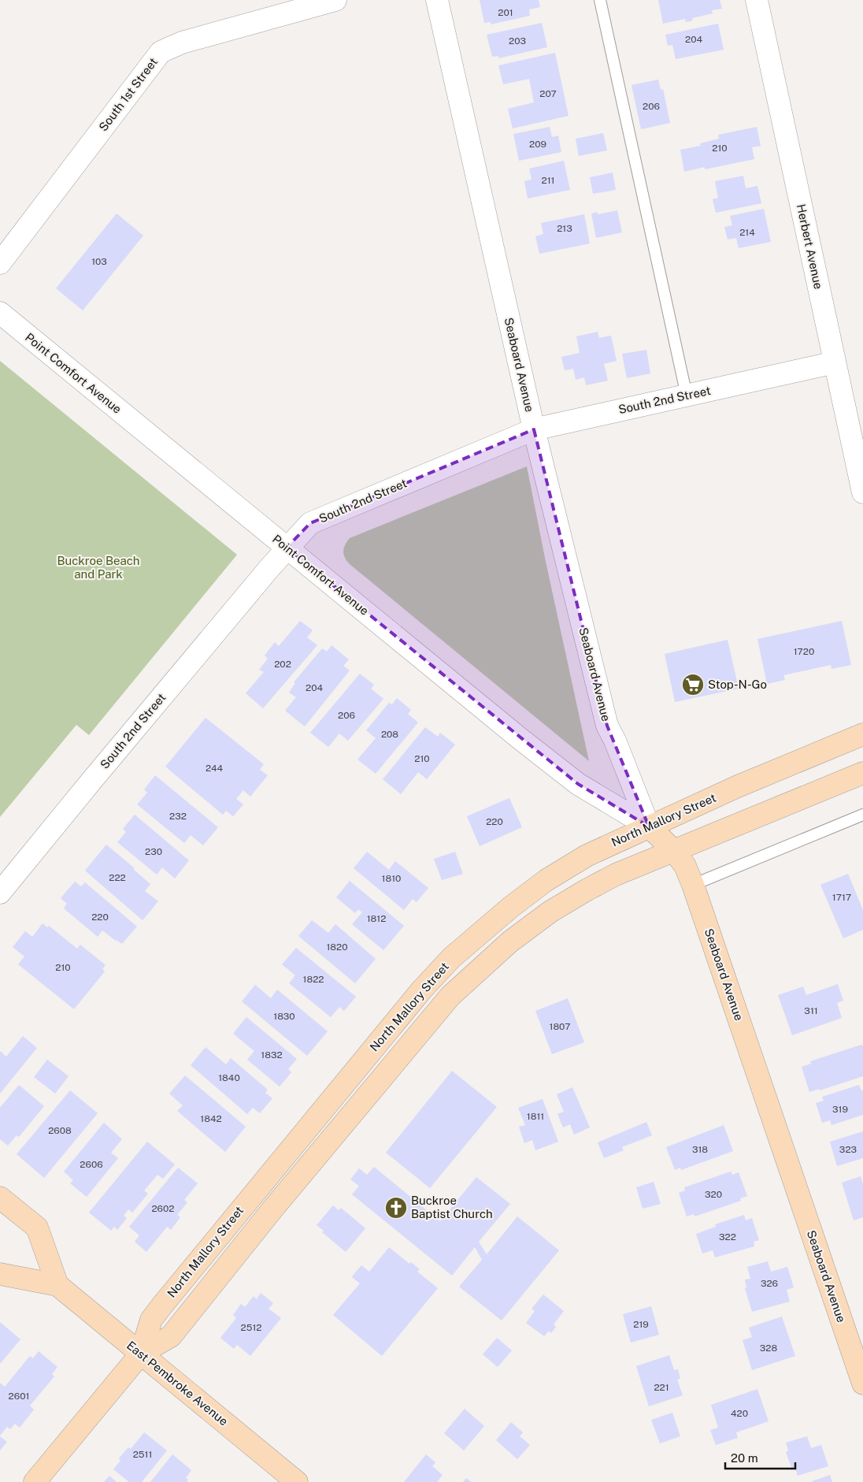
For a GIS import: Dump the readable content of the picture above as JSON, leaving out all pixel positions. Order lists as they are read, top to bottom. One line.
{"streets":{"main road":["Seaboard Avenue","North Mallory Street","East Pembroke Avenue"],"street":["South 1st Street","Herbert Avenue","Point Comfort Avenue","South 2nd Street"]},"crossings":[["Herbert Avenue","South 2nd Street"],["Seaboard Avenue","Point Comfort Avenue"],["Seaboard Avenue","South 2nd Street"],["Seaboard Avenue","North Mallory Street"],["Point Comfort Avenue","South 2nd Street"],["Point Comfort Avenue","North Mallory Street"],["North Mallory Street","East Pembroke Avenue"]],"parks":["Buckroe Beach and Park"],"places":{"supermarket":["Stop-N-Go"],"church":["Buckroe Baptist Church"]},"house_numbers":["201","204","203","207","206","209","210","211","213","214","103","1720","202","204","206","208","210","244","232","220","230","222","1810","1717","220","1812","1820","210","1822","311","1830","1807","1832","1840","319","1811","1842","2608","318","323","2606","320","2602","322","326","219","2512","328","221","2601","420","2511"],"scale_bar":"20 m"}
